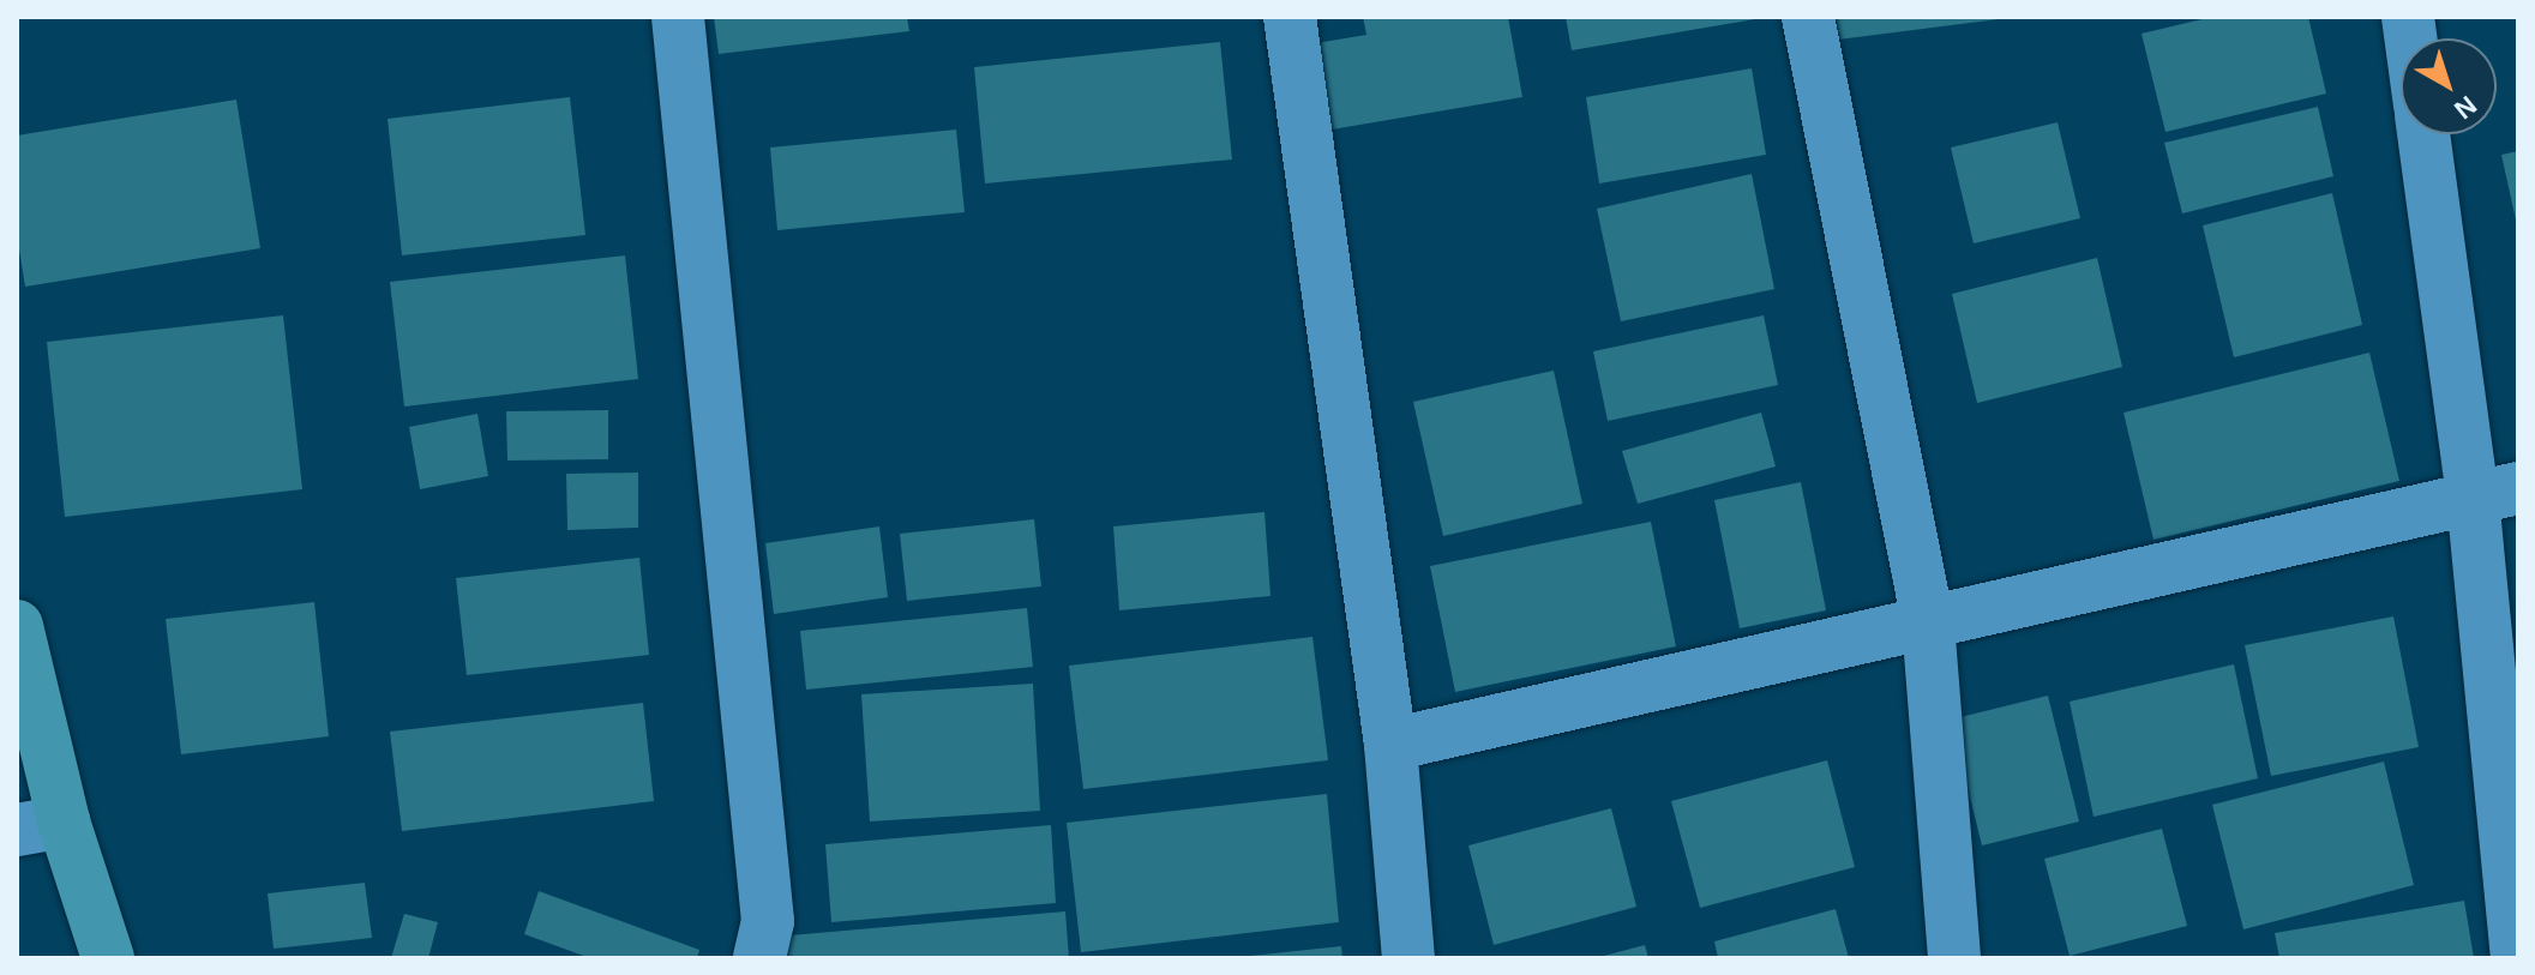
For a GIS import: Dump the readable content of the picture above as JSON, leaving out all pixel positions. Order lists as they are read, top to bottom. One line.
{"north":"bottom right"}
